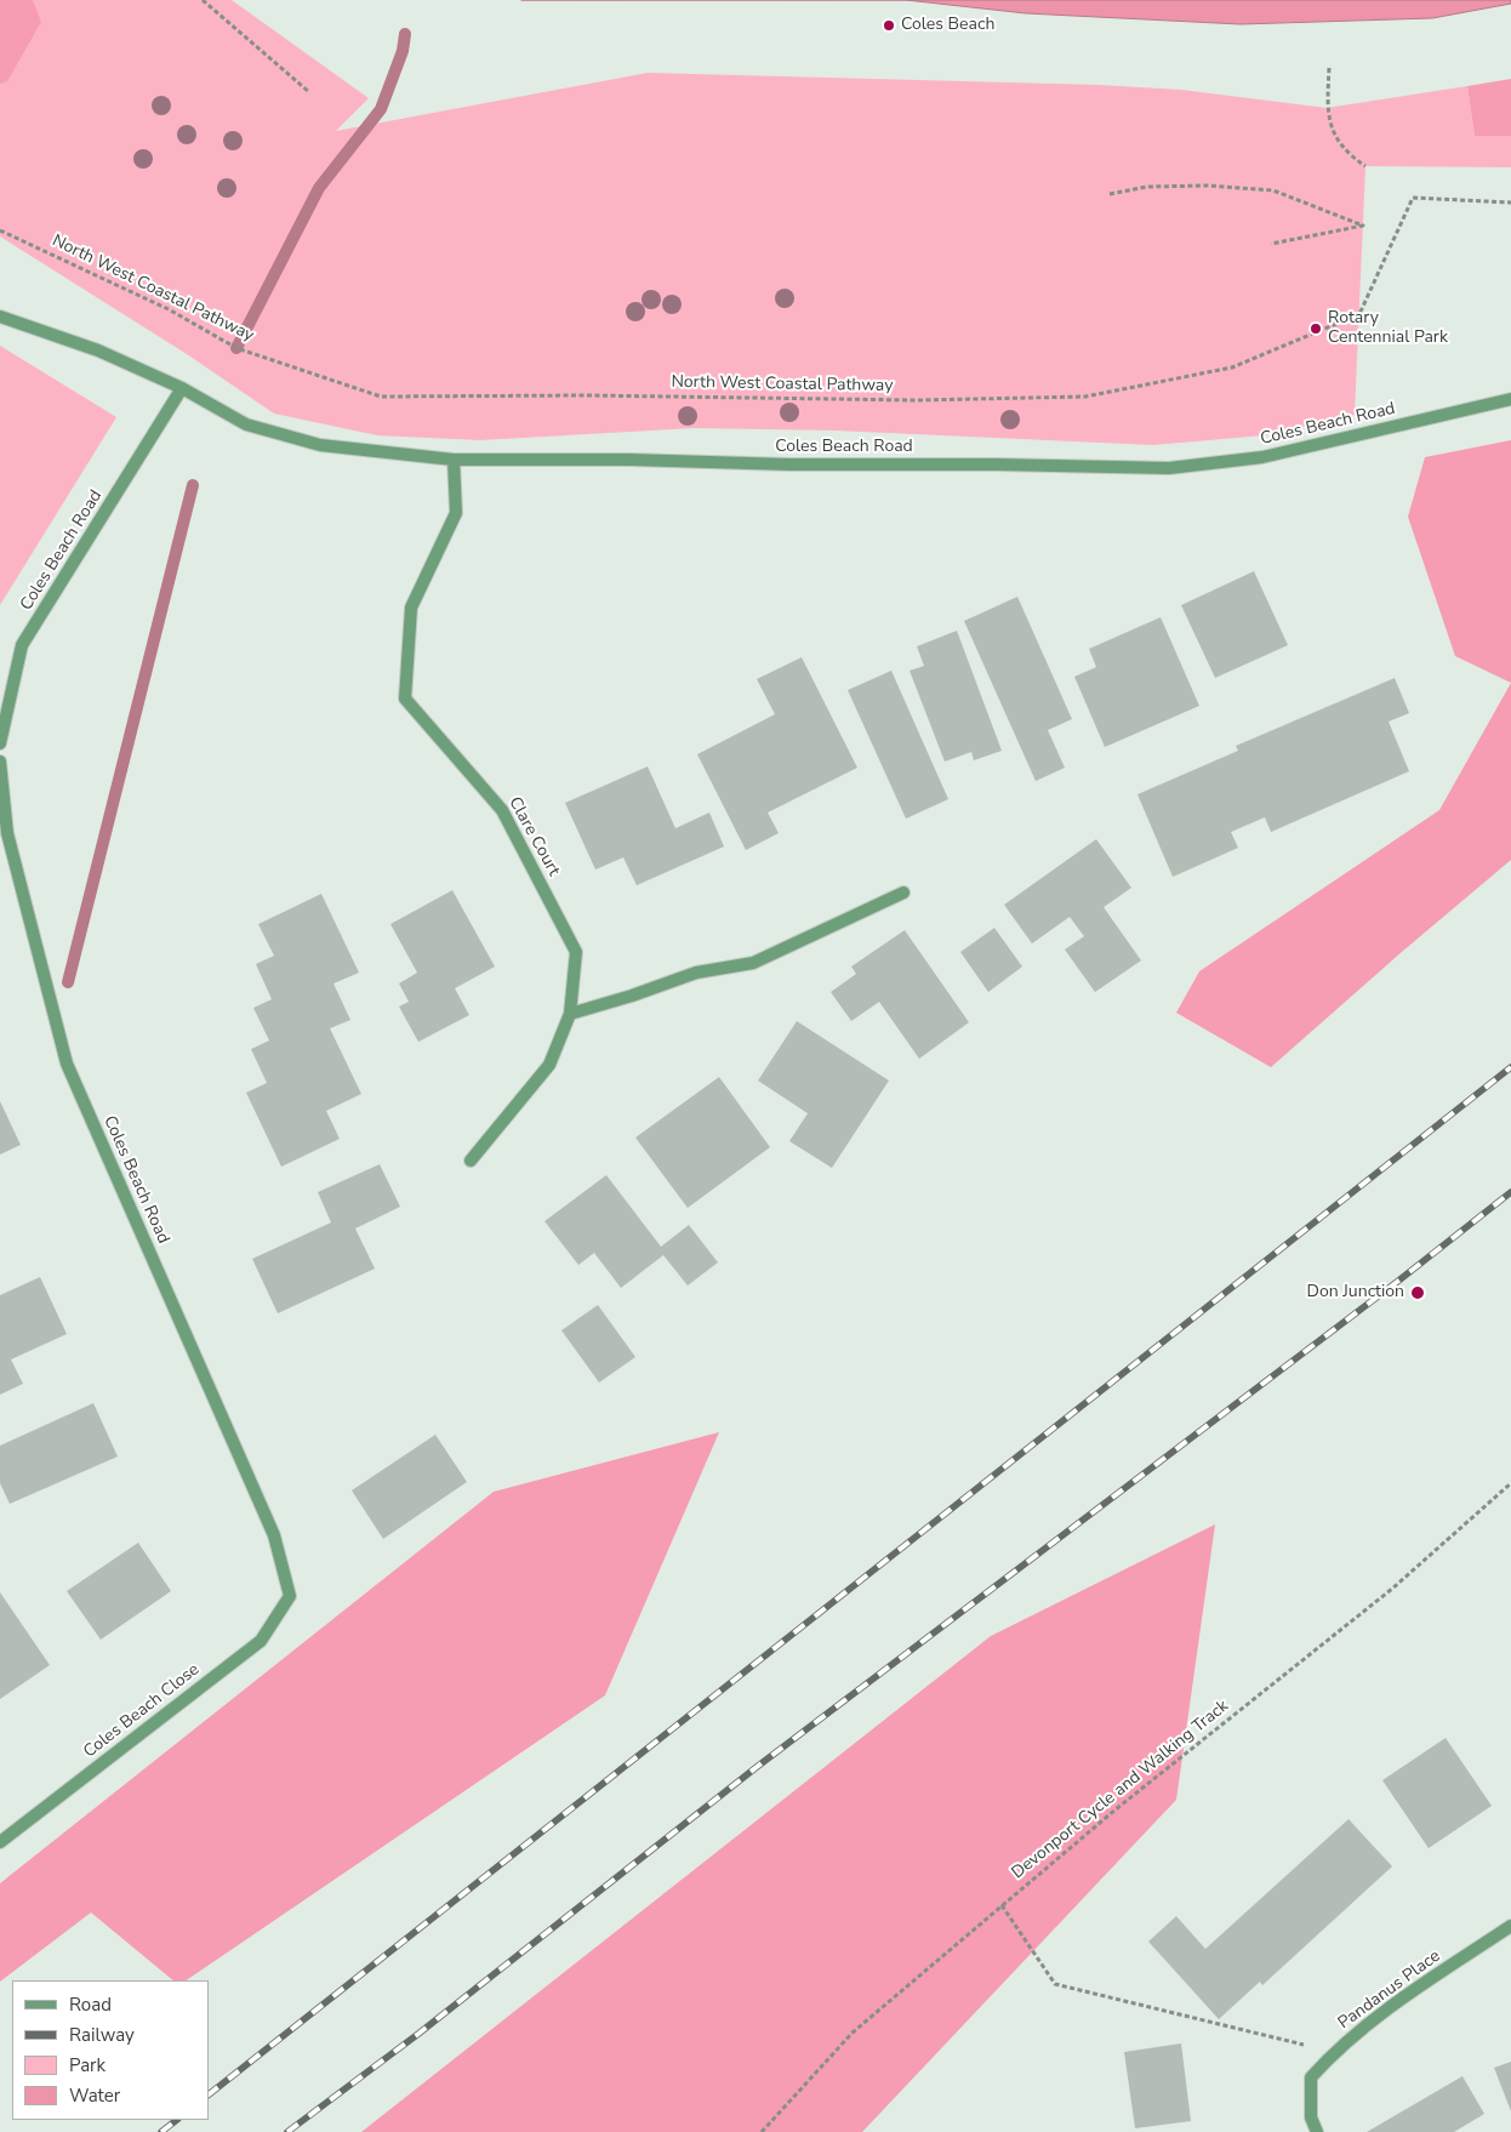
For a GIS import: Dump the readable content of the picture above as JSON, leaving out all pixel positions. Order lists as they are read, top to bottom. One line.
{"streets":{"street":["Coles Beach Road","Clare Court","Coles Beach Close","Pandanus Place"],"path":["North West Coastal Pathway","Devonport Cycle and Walking Track"]},"crossings":[["Coles Beach Road","Clare Court"],["Coles Beach Road","Coles Beach Close"]],"places":["Coles Beach","Rotary Centennial Park","Don Junction"],"legend":["Road","Railway","Park","Water"]}
